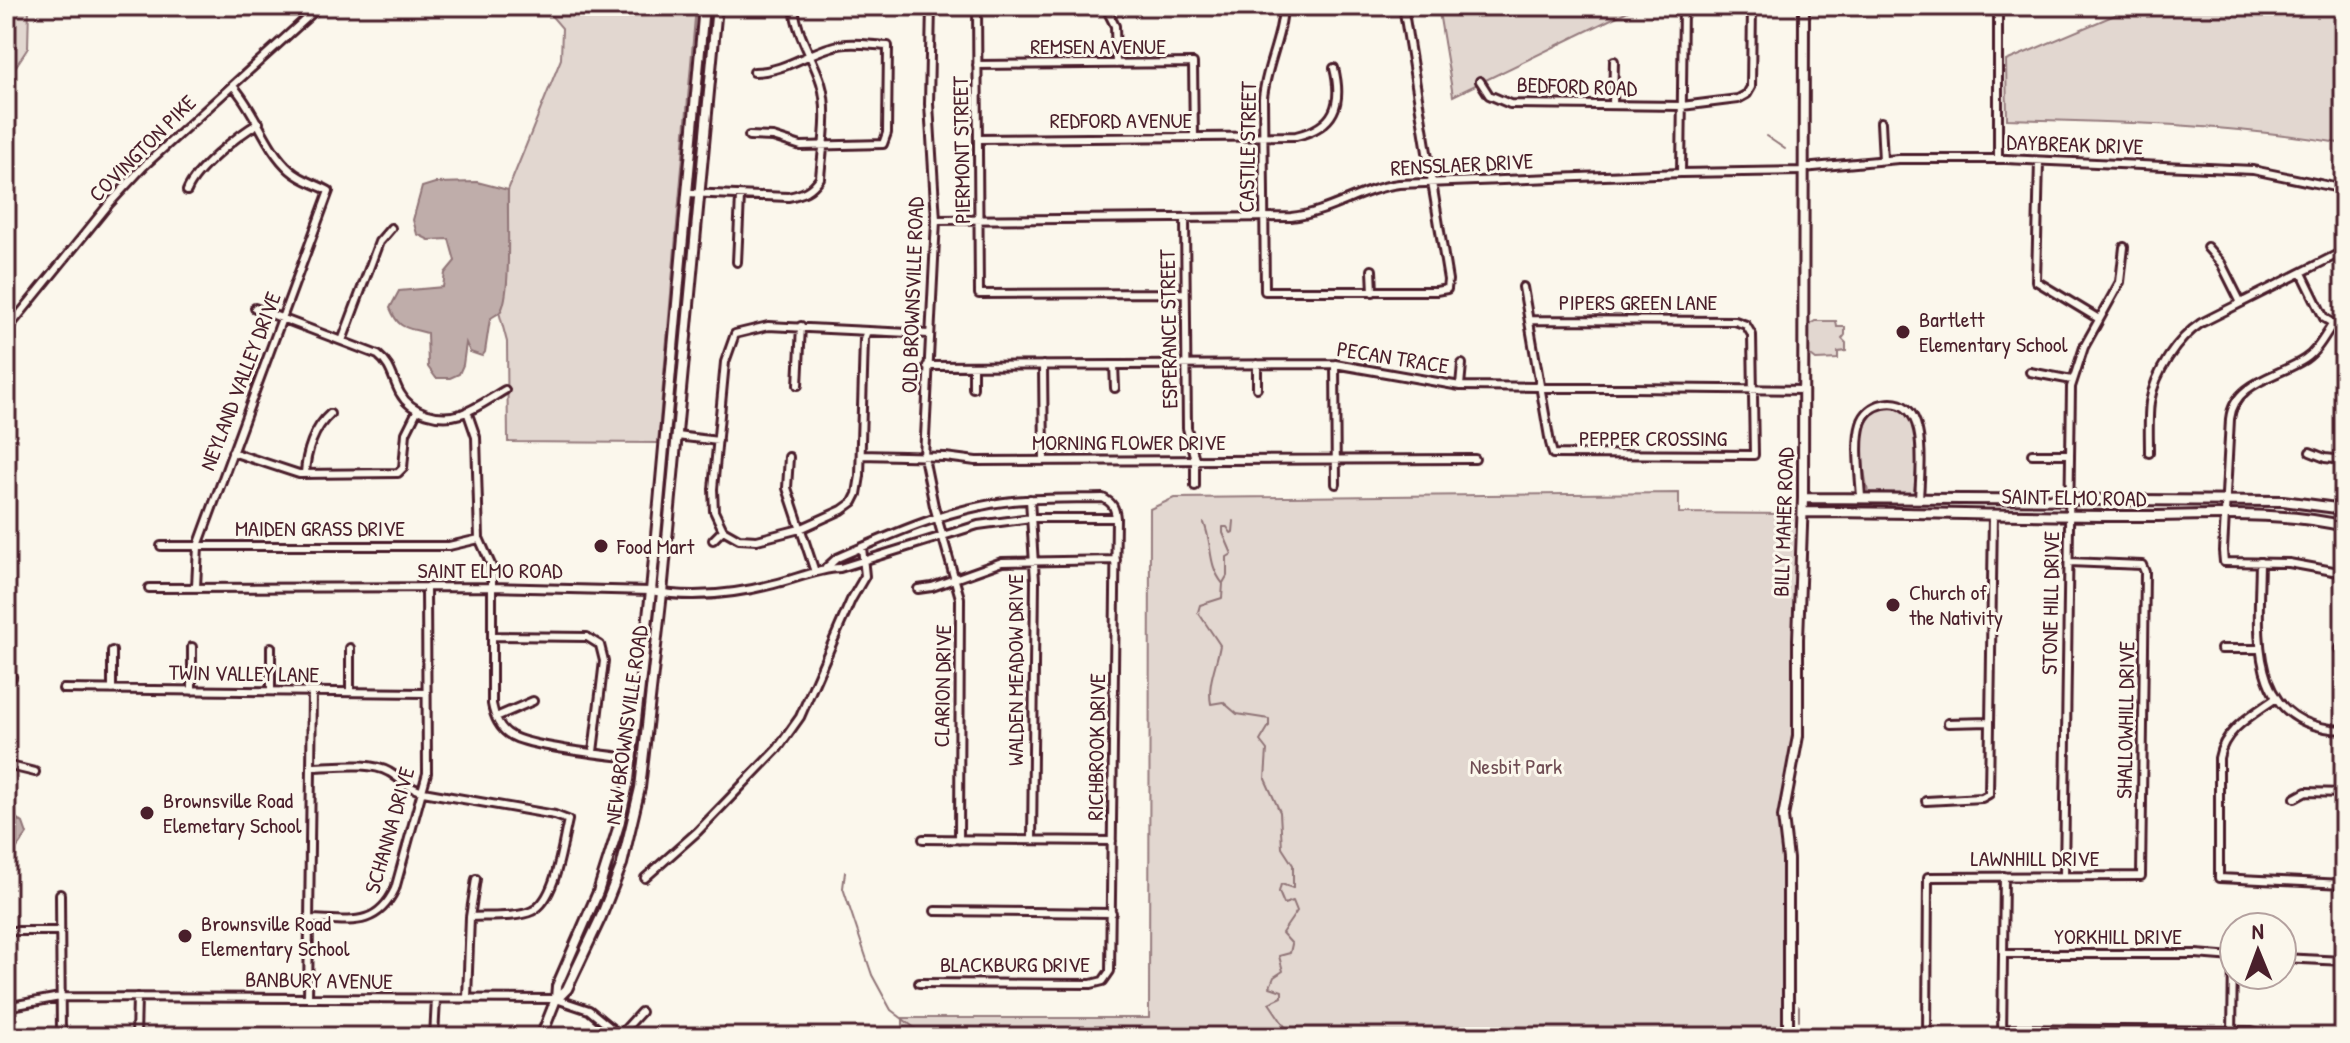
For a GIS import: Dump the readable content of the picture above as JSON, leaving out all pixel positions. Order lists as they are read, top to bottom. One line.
{"streets":{"main road":["SAINT ELMO ROAD","BILLY MAHER ROAD","NEW BROWNSVILLE ROAD"],"street":["REMSEN AVENUE","BEDFORD ROAD","REDFORD AVENUE","DAYBREAK DRIVE","CASTILE STREET","COVINGTON PIKE","PIERMONT STREET","RENSSLAER DRIVE","OLD BROWNSVILLE ROAD","PIPERS GREEN LANE","ESPERANCE STREET","PECAN TRACE","NEYLAND VALLEY DRIVE","PEPPER CROSSING","MORNING FLOWER DRIVE","MAIDEN GRASS DRIVE","STONE HILL DRIVE","WALDEN MEADOW DRIVE","TWIN VALLEY LANE","CLARION DRIVE","SHALLOWHILL DRIVE","RICHBROOK DRIVE","SCHANNA DRIVE","LAWNHILL DRIVE","YORKHILL DRIVE","BLACKBURG DRIVE","BANBURY AVENUE"]},"crossings":[["REMSEN AVENUE","REDFORD AVENUE"],["REMSEN AVENUE","PIERMONT STREET"],["REDFORD AVENUE","CASTILE STREET"],["REDFORD AVENUE","PIERMONT STREET"],["DAYBREAK DRIVE","RENSSLAER DRIVE"],["DAYBREAK DRIVE","BILLY MAHER ROAD"],["CASTILE STREET","RENSSLAER DRIVE"],["PIERMONT STREET","RENSSLAER DRIVE"],["PIERMONT STREET","ESPERANCE STREET"],["RENSSLAER DRIVE","OLD BROWNSVILLE ROAD"],["RENSSLAER DRIVE","ESPERANCE STREET"],["RENSSLAER DRIVE","BILLY MAHER ROAD"],["OLD BROWNSVILLE ROAD","PECAN TRACE"],["OLD BROWNSVILLE ROAD","MORNING FLOWER DRIVE"],["OLD BROWNSVILLE ROAD","SAINT ELMO ROAD"],["OLD BROWNSVILLE ROAD","CLARION DRIVE"],["PIPERS GREEN LANE","PECAN TRACE"],["PIPERS GREEN LANE","PEPPER CROSSING"],["ESPERANCE STREET","PECAN TRACE"],["ESPERANCE STREET","MORNING FLOWER DRIVE"],["PECAN TRACE","PEPPER CROSSING"],["PECAN TRACE","BILLY MAHER ROAD"],["NEYLAND VALLEY DRIVE","SAINT ELMO ROAD"],["NEYLAND VALLEY DRIVE","MAIDEN GRASS DRIVE"],["SAINT ELMO ROAD","BILLY MAHER ROAD"],["SAINT ELMO ROAD","STONE HILL DRIVE"],["SAINT ELMO ROAD","WALDEN MEADOW DRIVE"],["SAINT ELMO ROAD","CLARION DRIVE"],["SAINT ELMO ROAD","NEW BROWNSVILLE ROAD"],["SAINT ELMO ROAD","RICHBROOK DRIVE"],["SAINT ELMO ROAD","SCHANNA DRIVE"],["STONE HILL DRIVE","SHALLOWHILL DRIVE"],["STONE HILL DRIVE","LAWNHILL DRIVE"],["TWIN VALLEY LANE","SCHANNA DRIVE"],["SHALLOWHILL DRIVE","LAWNHILL DRIVE"],["NEW BROWNSVILLE ROAD","BANBURY AVENUE"],["RICHBROOK DRIVE","BLACKBURG DRIVE"]],"parks":["Nesbit Park"],"places":["Bartlett Elementary School","Food Mart","Church of the Nativity","Brownsville Road Elemetary School","Brownsville Road Elementary School"],"north":"top"}
